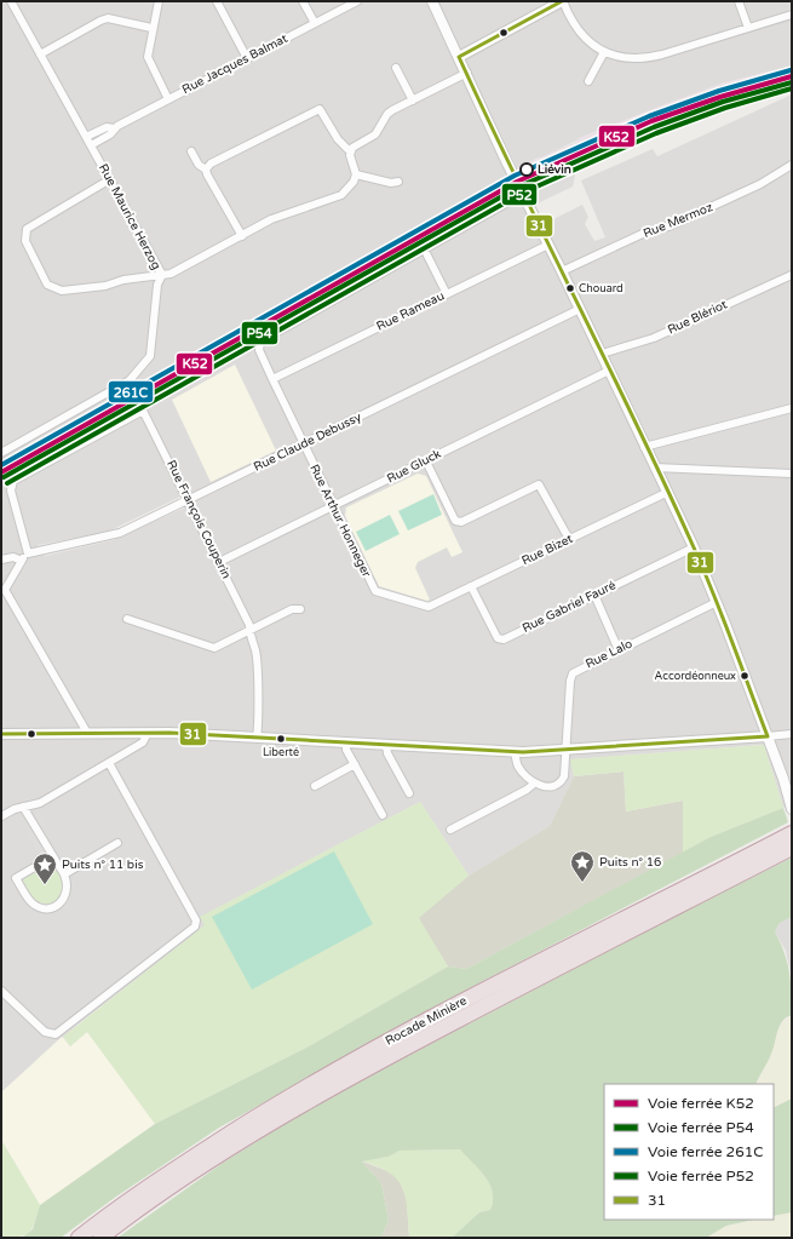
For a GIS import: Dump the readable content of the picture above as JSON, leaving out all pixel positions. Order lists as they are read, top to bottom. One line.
{"streets":{"highway":["Rocade Minière"],"street":["Rue Jacques Balmat","Rue Maurice Herzog","Rue Mermoz","Rue Rameau","Rue Blériot","Rue Claude Debussy","Rue Gluck","Rue François Couperin","Rue Arthur Honneger","Rue Bizet","Rue Gabriel Fauré","Rue Lalo"]},"crossings":[["Rue Jacques Balmat","Rue Maurice Herzog"],["Rue Rameau","Rue Arthur Honneger"],["Rue Claude Debussy","Rue François Couperin"],["Rue Claude Debussy","Rue Arthur Honneger"],["Rue Gluck","Rue François Couperin"],["Rue Gluck","Rue Arthur Honneger"],["Rue Arthur Honneger","Rue Bizet"],["Rue Bizet","Rue Gabriel Fauré"]],"places":{"other":["Liévin","Chouard","Accordéonneux","Liberté"],"place":["Puits n° 16","Puits n° 11 bis"]},"lines":["transit line 31","rail line 261C","rail line K52","rail line P54","rail line P52"],"legend":["Voie ferrée K52","Voie ferrée P54","Voie ferrée 261C","Voie ferrée P52","31"]}
